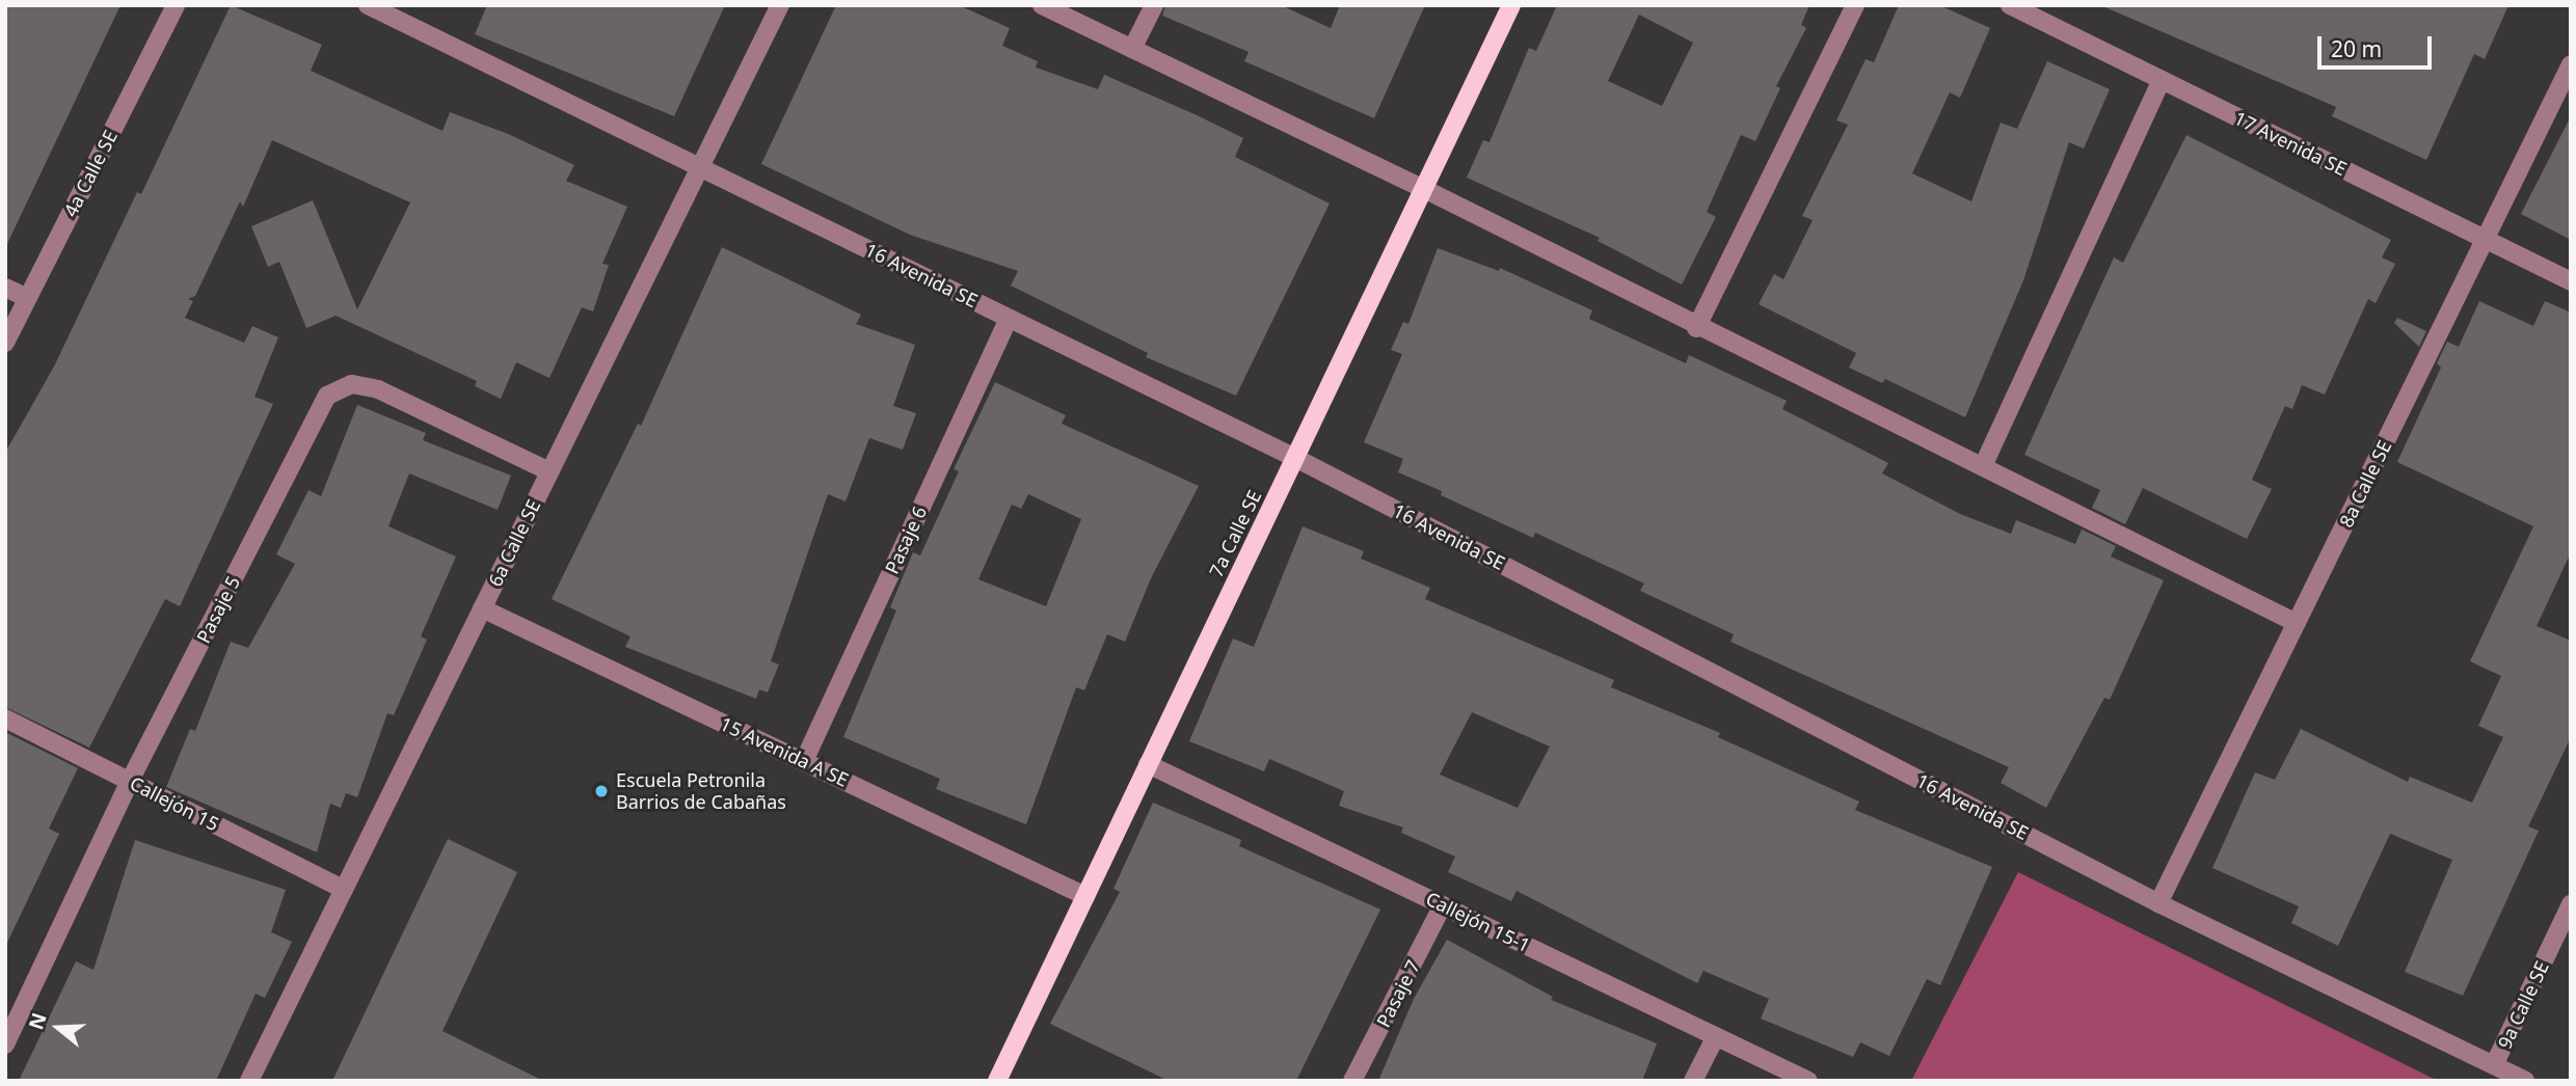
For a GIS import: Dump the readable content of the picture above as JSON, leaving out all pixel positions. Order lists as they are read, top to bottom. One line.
{"streets":{"main road":["7a Calle SE"],"street":["17 Avenida SE","4a Calle SE","16 Avenida SE","8a Calle SE","Pasaje 6","6a Calle SE","Pasaje 5","15 Avenida A SE","Callejón 15","Callejón 15-1","Pasaje 7","9a Calle SE"]},"crossings":[["17 Avenida SE","8a Calle SE"],["16 Avenida SE","8a Calle SE"],["16 Avenida SE","7a Calle SE"],["16 Avenida SE","Pasaje 6"],["16 Avenida SE","6a Calle SE"],["16 Avenida SE","9a Calle SE"],["7a Calle SE","15 Avenida A SE"],["7a Calle SE","Callejón 15-1"],["Pasaje 6","15 Avenida A SE"],["6a Calle SE","Pasaje 5"],["6a Calle SE","15 Avenida A SE"],["6a Calle SE","Callejón 15"],["Pasaje 5","Callejón 15"],["Callejón 15-1","Pasaje 7"]],"places":["Escuela Petronila Barrios de Cabañas"],"scale_bar":"20 m","north":"left"}
